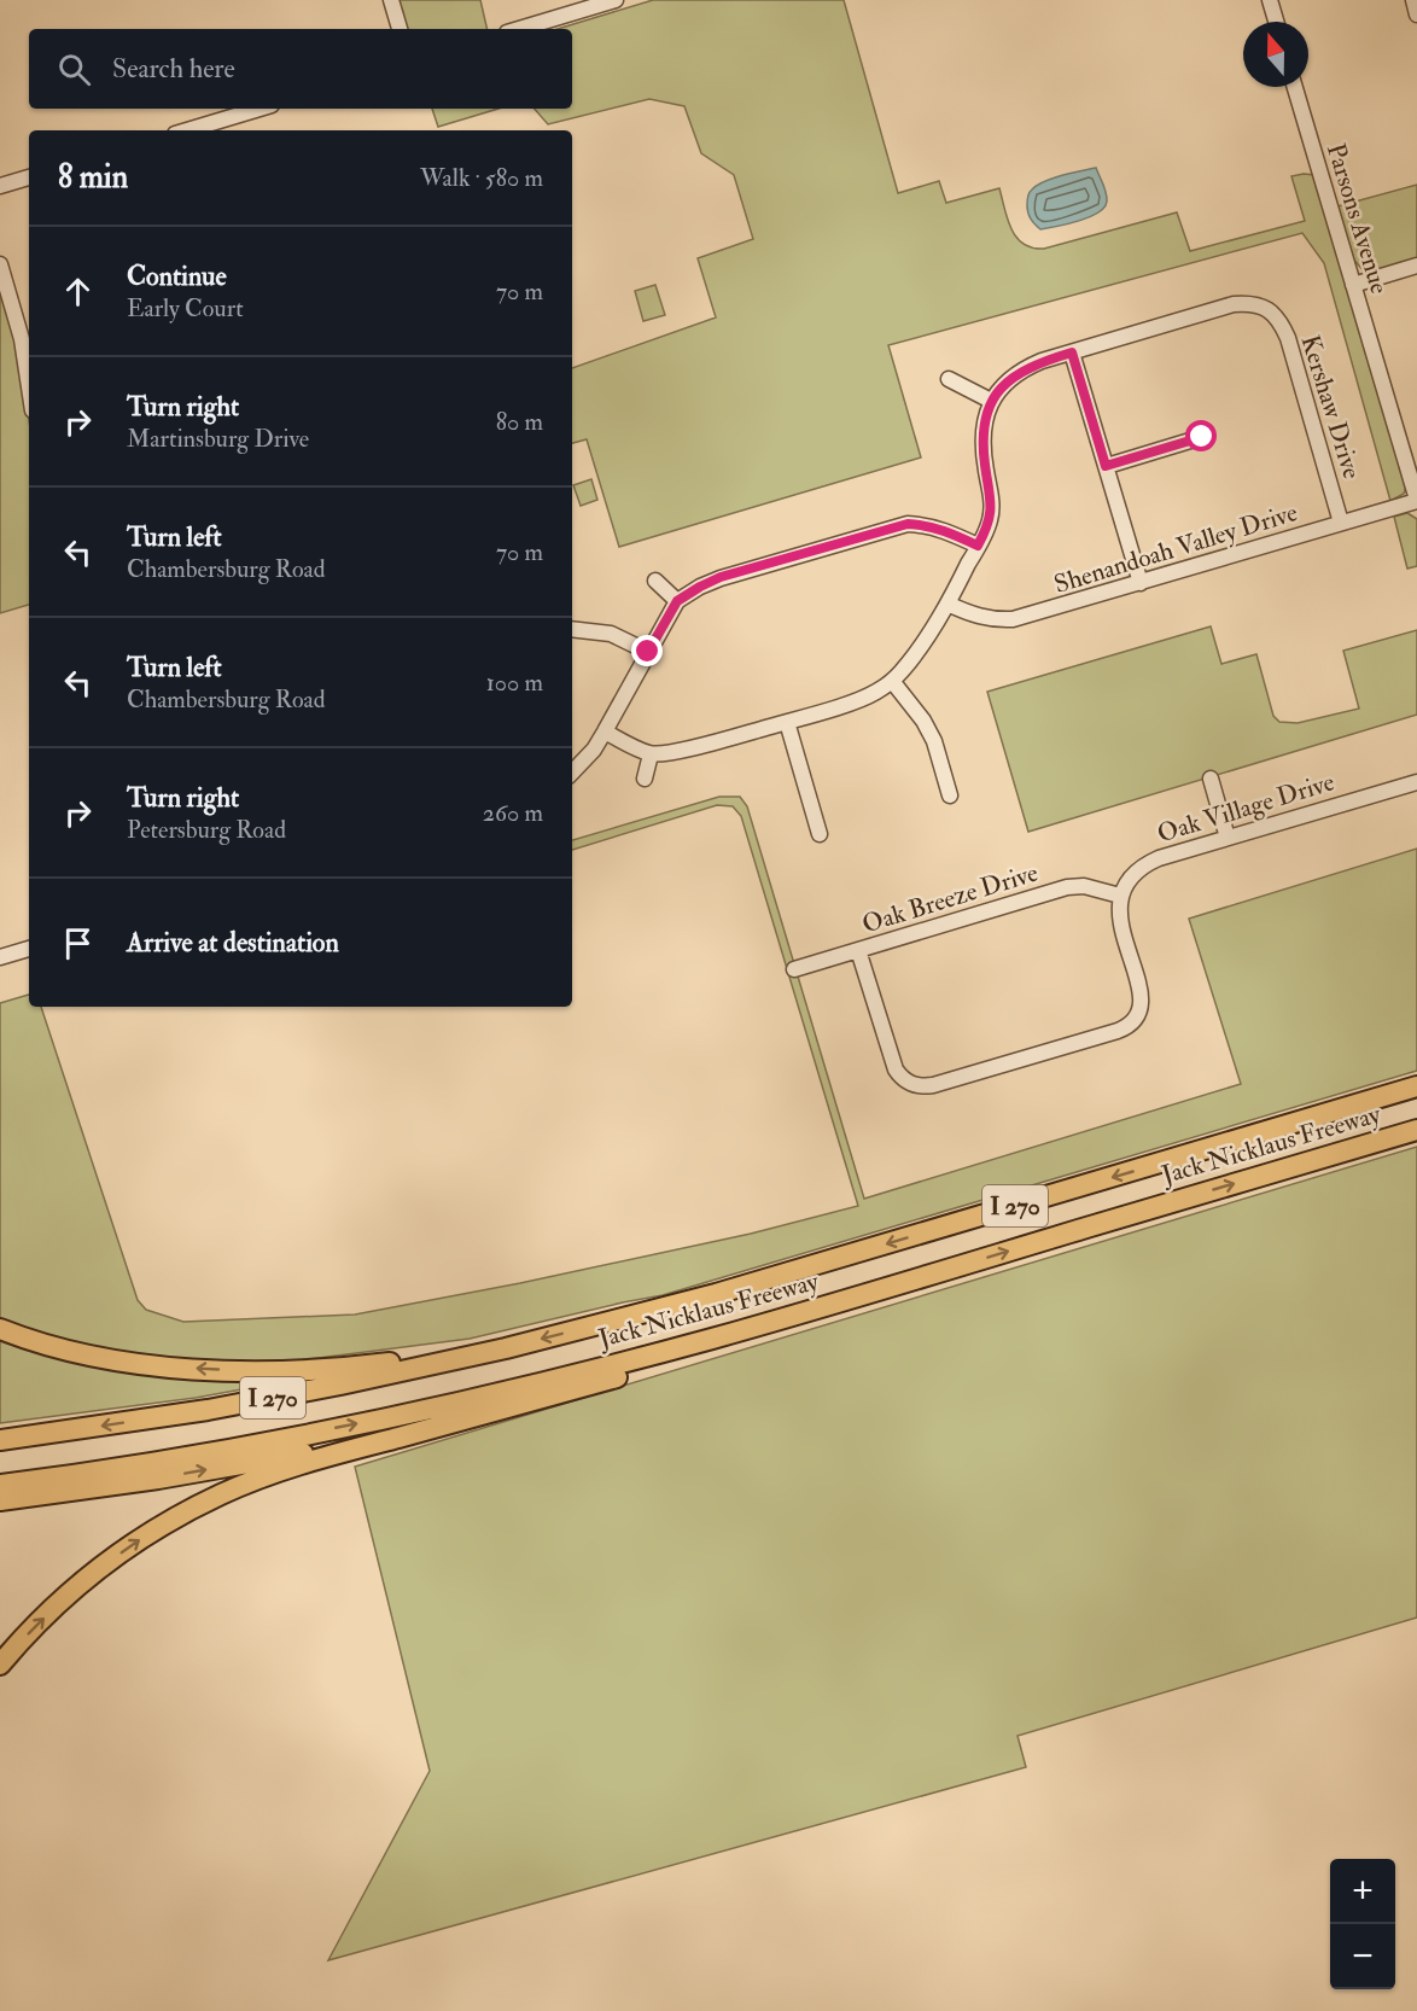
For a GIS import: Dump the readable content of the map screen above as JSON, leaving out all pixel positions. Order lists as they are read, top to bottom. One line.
{"streets":{"highway":["Jack Nicklaus Freeway","I 270"],"street":["Parsons Avenue","Kershaw Drive","Shenandoah Valley Drive","Oak Village Drive","Oak Breeze Drive"]},"crossings":[["Parsons Avenue","Shenandoah Valley Drive"],["Kershaw Drive","Shenandoah Valley Drive"],["Oak Village Drive","Oak Breeze Drive"]],"north":"top","page":{"search":"Search here","heading":["8 min","Walk · 580 m"],"list":[["Continue","Early Court","70 m"],["Turn right","Martinsburg Drive","80 m"],["Turn left","Chambersburg Road","70 m"],["Turn left","Chambersburg Road","100 m"],["Turn right","Petersburg Road","260 m"],"Arrive at destination"],"map_buttons":["+","−"]}}
